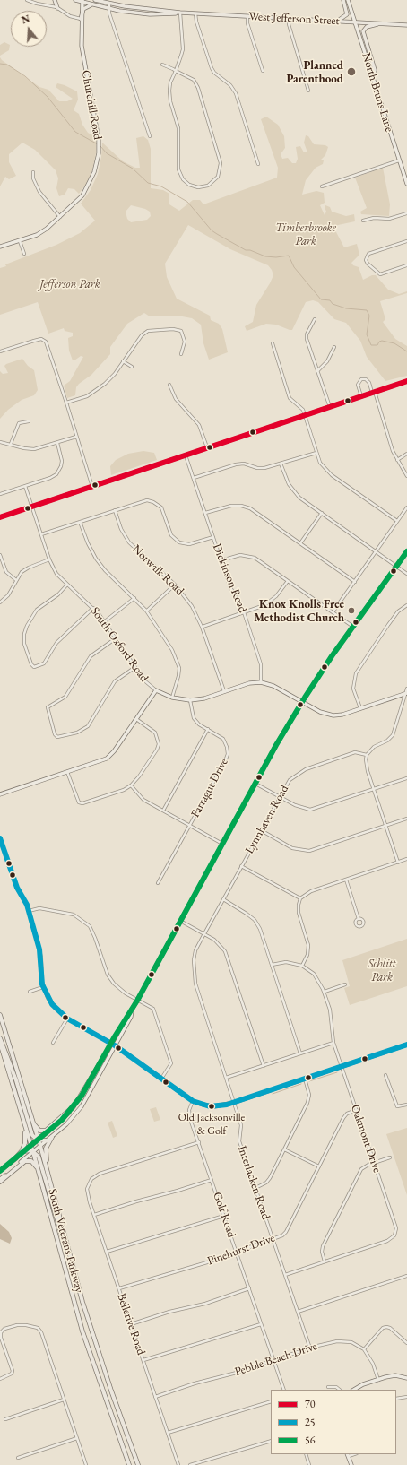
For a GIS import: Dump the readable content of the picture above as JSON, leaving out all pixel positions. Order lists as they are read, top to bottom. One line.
{"streets":{"highway":["South Veterans Parkway"],"main road":["West Jefferson Street"],"street":["North Bruns Lane","Churchill Road","Norwalk Road","Dickinson Road","South Oxford Road","Farragut Drive","Lynnhaven Road","Oakmont Drive","Interlacken Road","Golf Road","Pinehurst Drive","Bellerive Road","Pebble Beach Drive"]},"crossings":[["West Jefferson Street","North Bruns Lane"],["West Jefferson Street","Churchill Road"],["Lynnhaven Road","Interlacken Road"],["Oakmont Drive","Interlacken Road"],["Oakmont Drive","Pinehurst Drive"],["Interlacken Road","Pinehurst Drive"],["Interlacken Road","Pebble Beach Drive"],["Golf Road","Pinehurst Drive"],["Golf Road","Bellerive Road"],["Golf Road","Pebble Beach Drive"],["Pinehurst Drive","Bellerive Road"],["Bellerive Road","Pebble Beach Drive"]],"parks":["Timberbrooke Park","Jefferson Park","Schlitt Park"],"places":["Planned Parenthood","Knox Knolls Free Methodist Church","Old Jacksonville & Golf"],"lines":["transit line 70","transit line 56","transit line 25"],"legend":["70","25","56"],"north":"top"}
